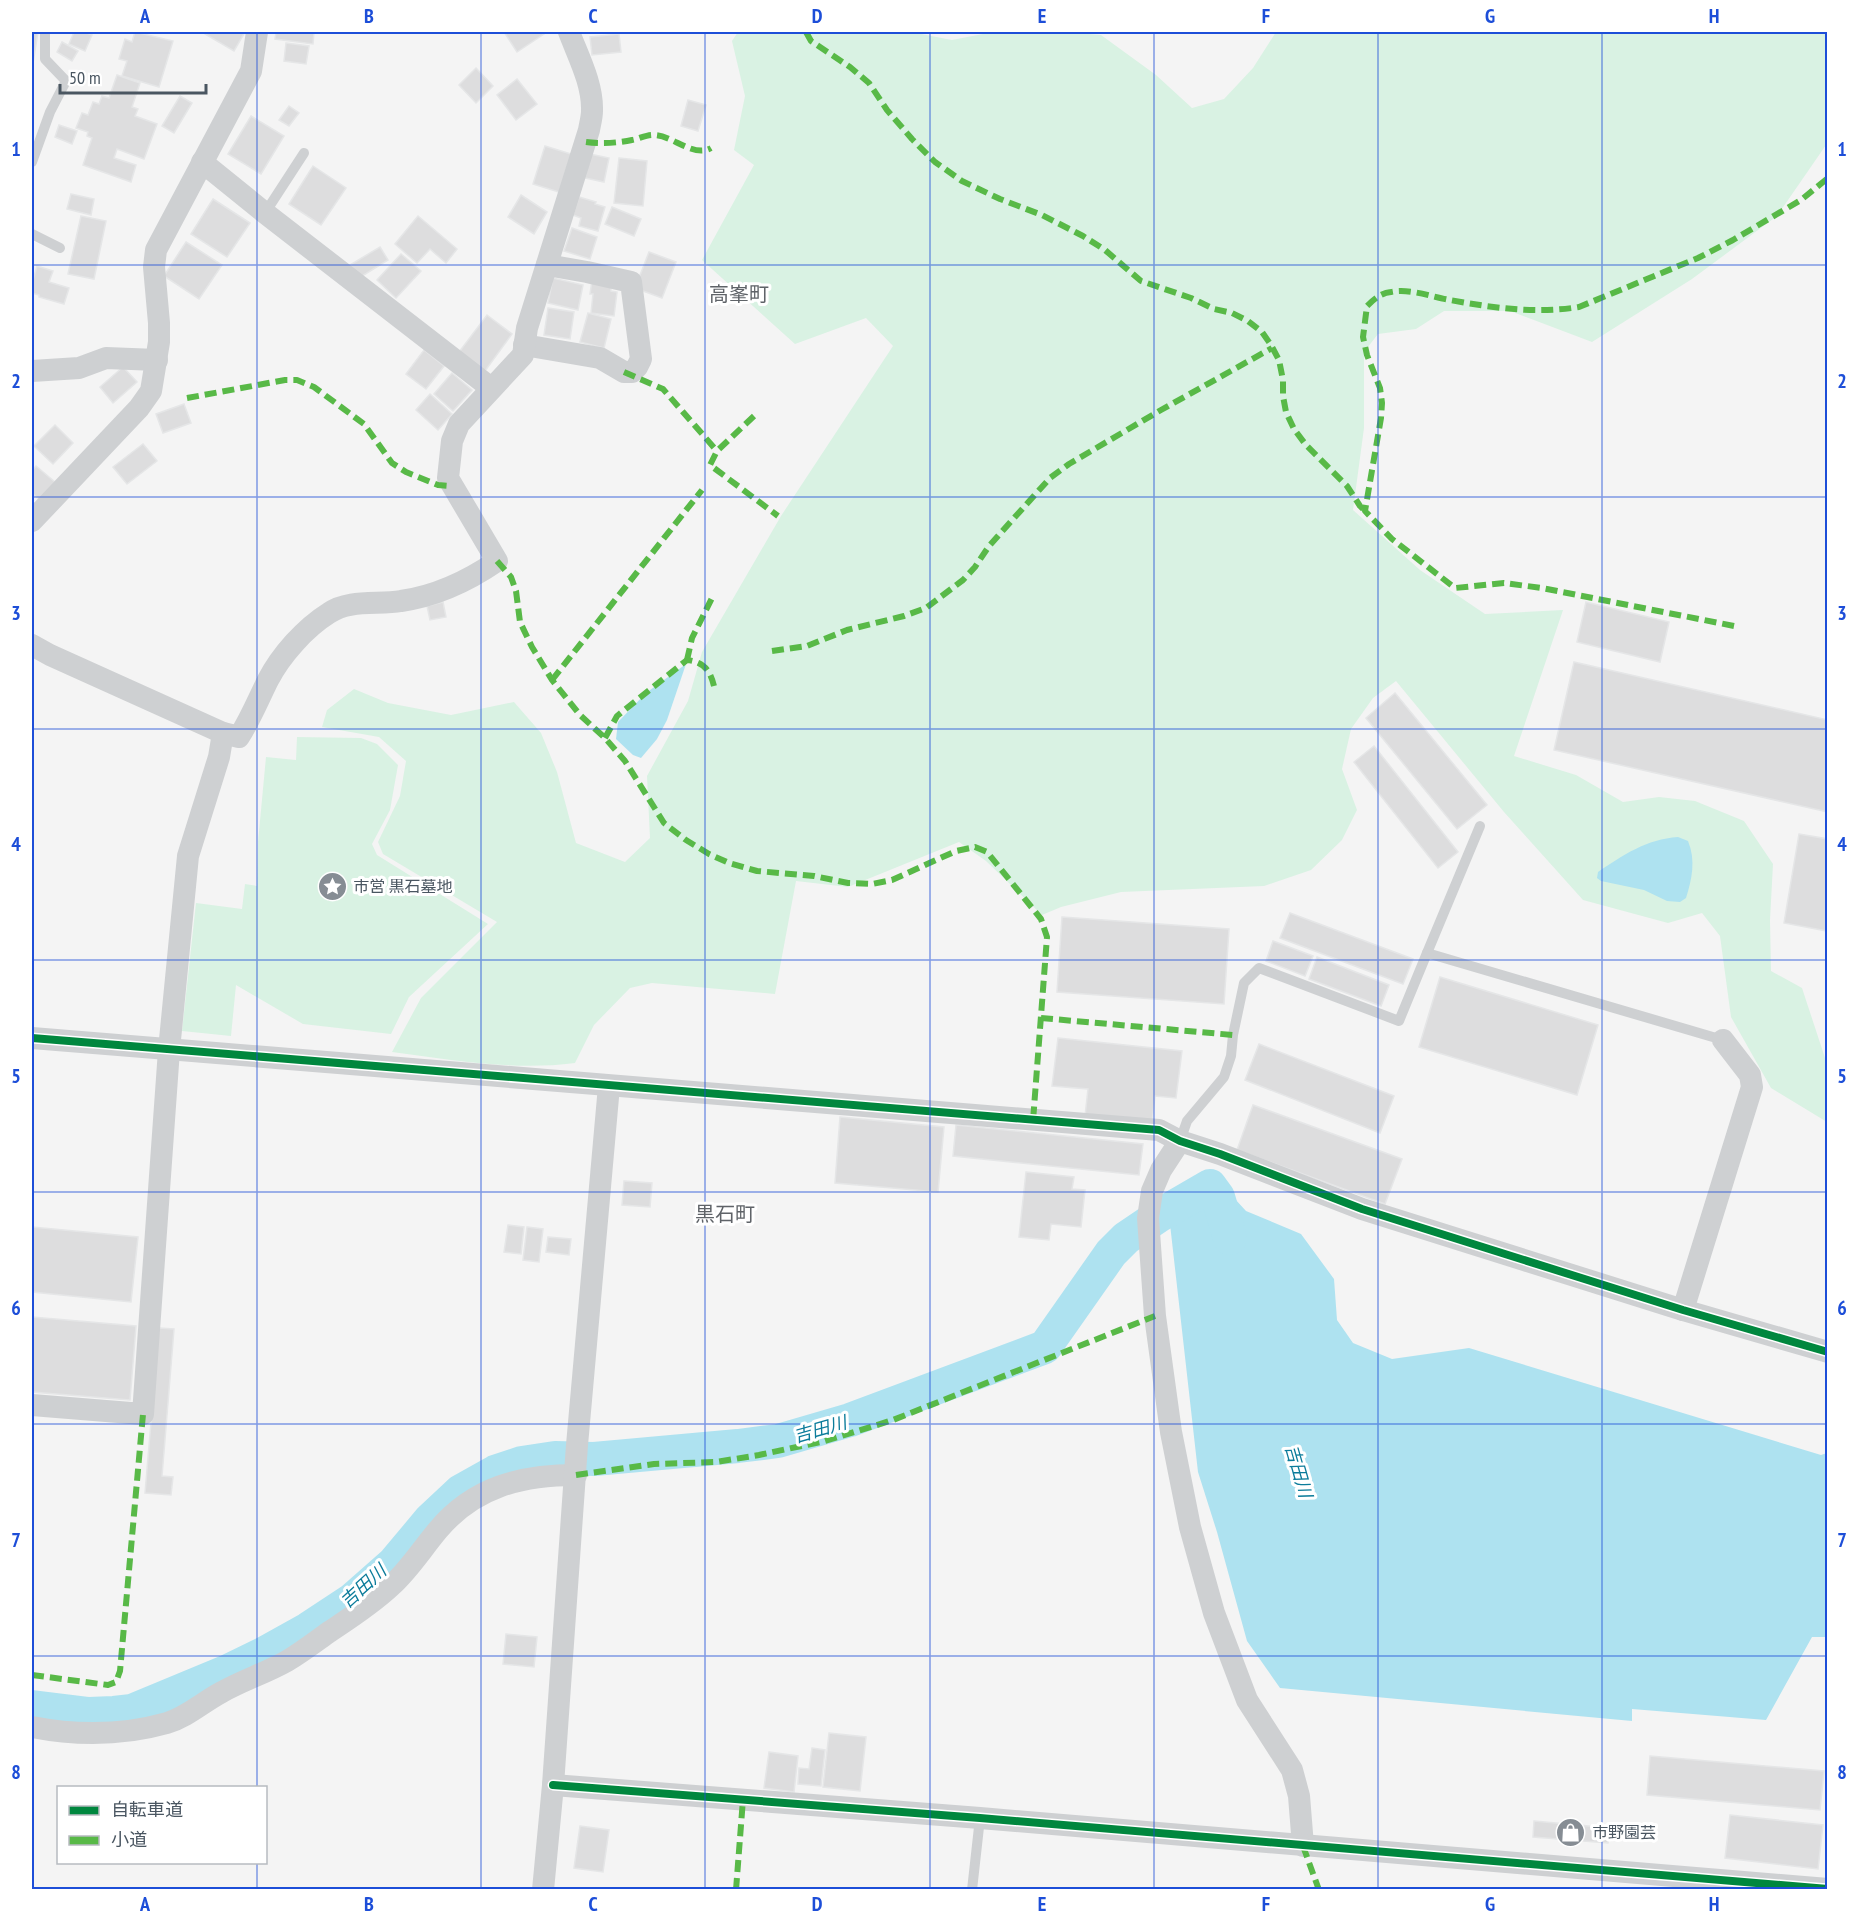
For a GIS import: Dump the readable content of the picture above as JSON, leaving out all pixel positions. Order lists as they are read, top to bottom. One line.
{"districts":["高峯町","黒石町"],"water":["吉田川"],"places":{"place":["市営 黒石墓地"],"shop":["市野園芸"]},"legend":["自転車道","小道"],"scale_bar":"50 m","grid":{"columns":["A","B","C","D","E","F","G","H"],"rows":["1","2","3","4","5","6","7","8"]}}
